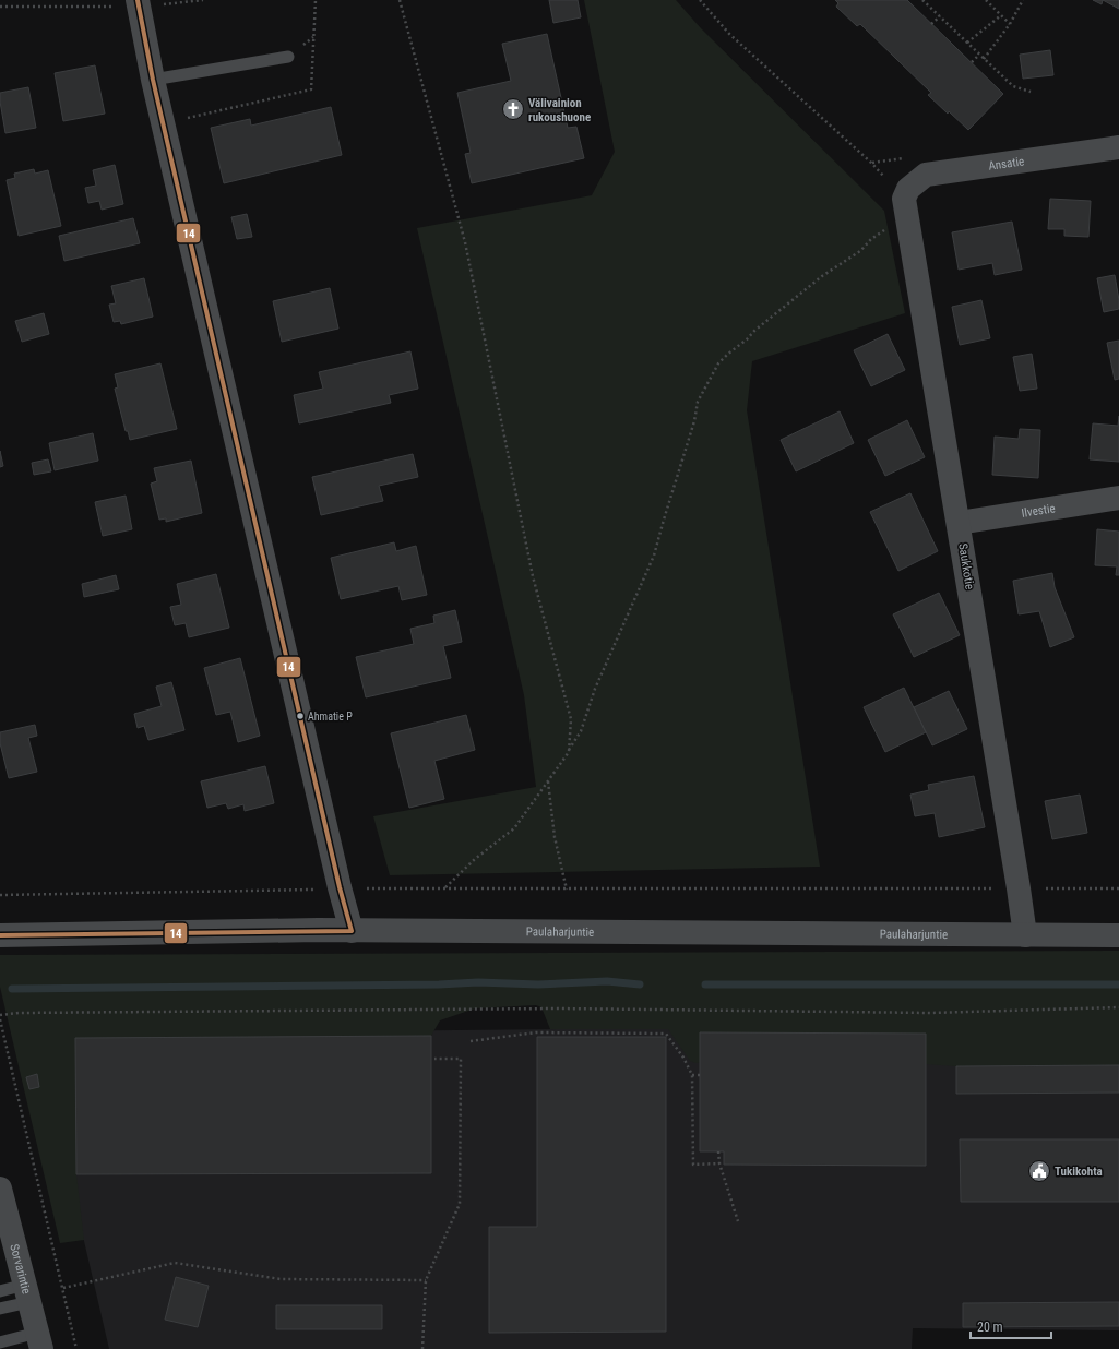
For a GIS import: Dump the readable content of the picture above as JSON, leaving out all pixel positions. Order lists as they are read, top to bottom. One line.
{"streets":{"street":["Ansatie","Ilvestie","Saukkotie","Paulaharjuntie","Sorvarintie"]},"crossings":[["Ansatie","Saukkotie"],["Ilvestie","Saukkotie"],["Saukkotie","Paulaharjuntie"]],"places":{"church":["Välivainion rukoushuone"],"other":["Ahmatie P"],"public building":["Tukikohta"]},"lines":["transit line 14"],"scale_bar":"20 m"}
